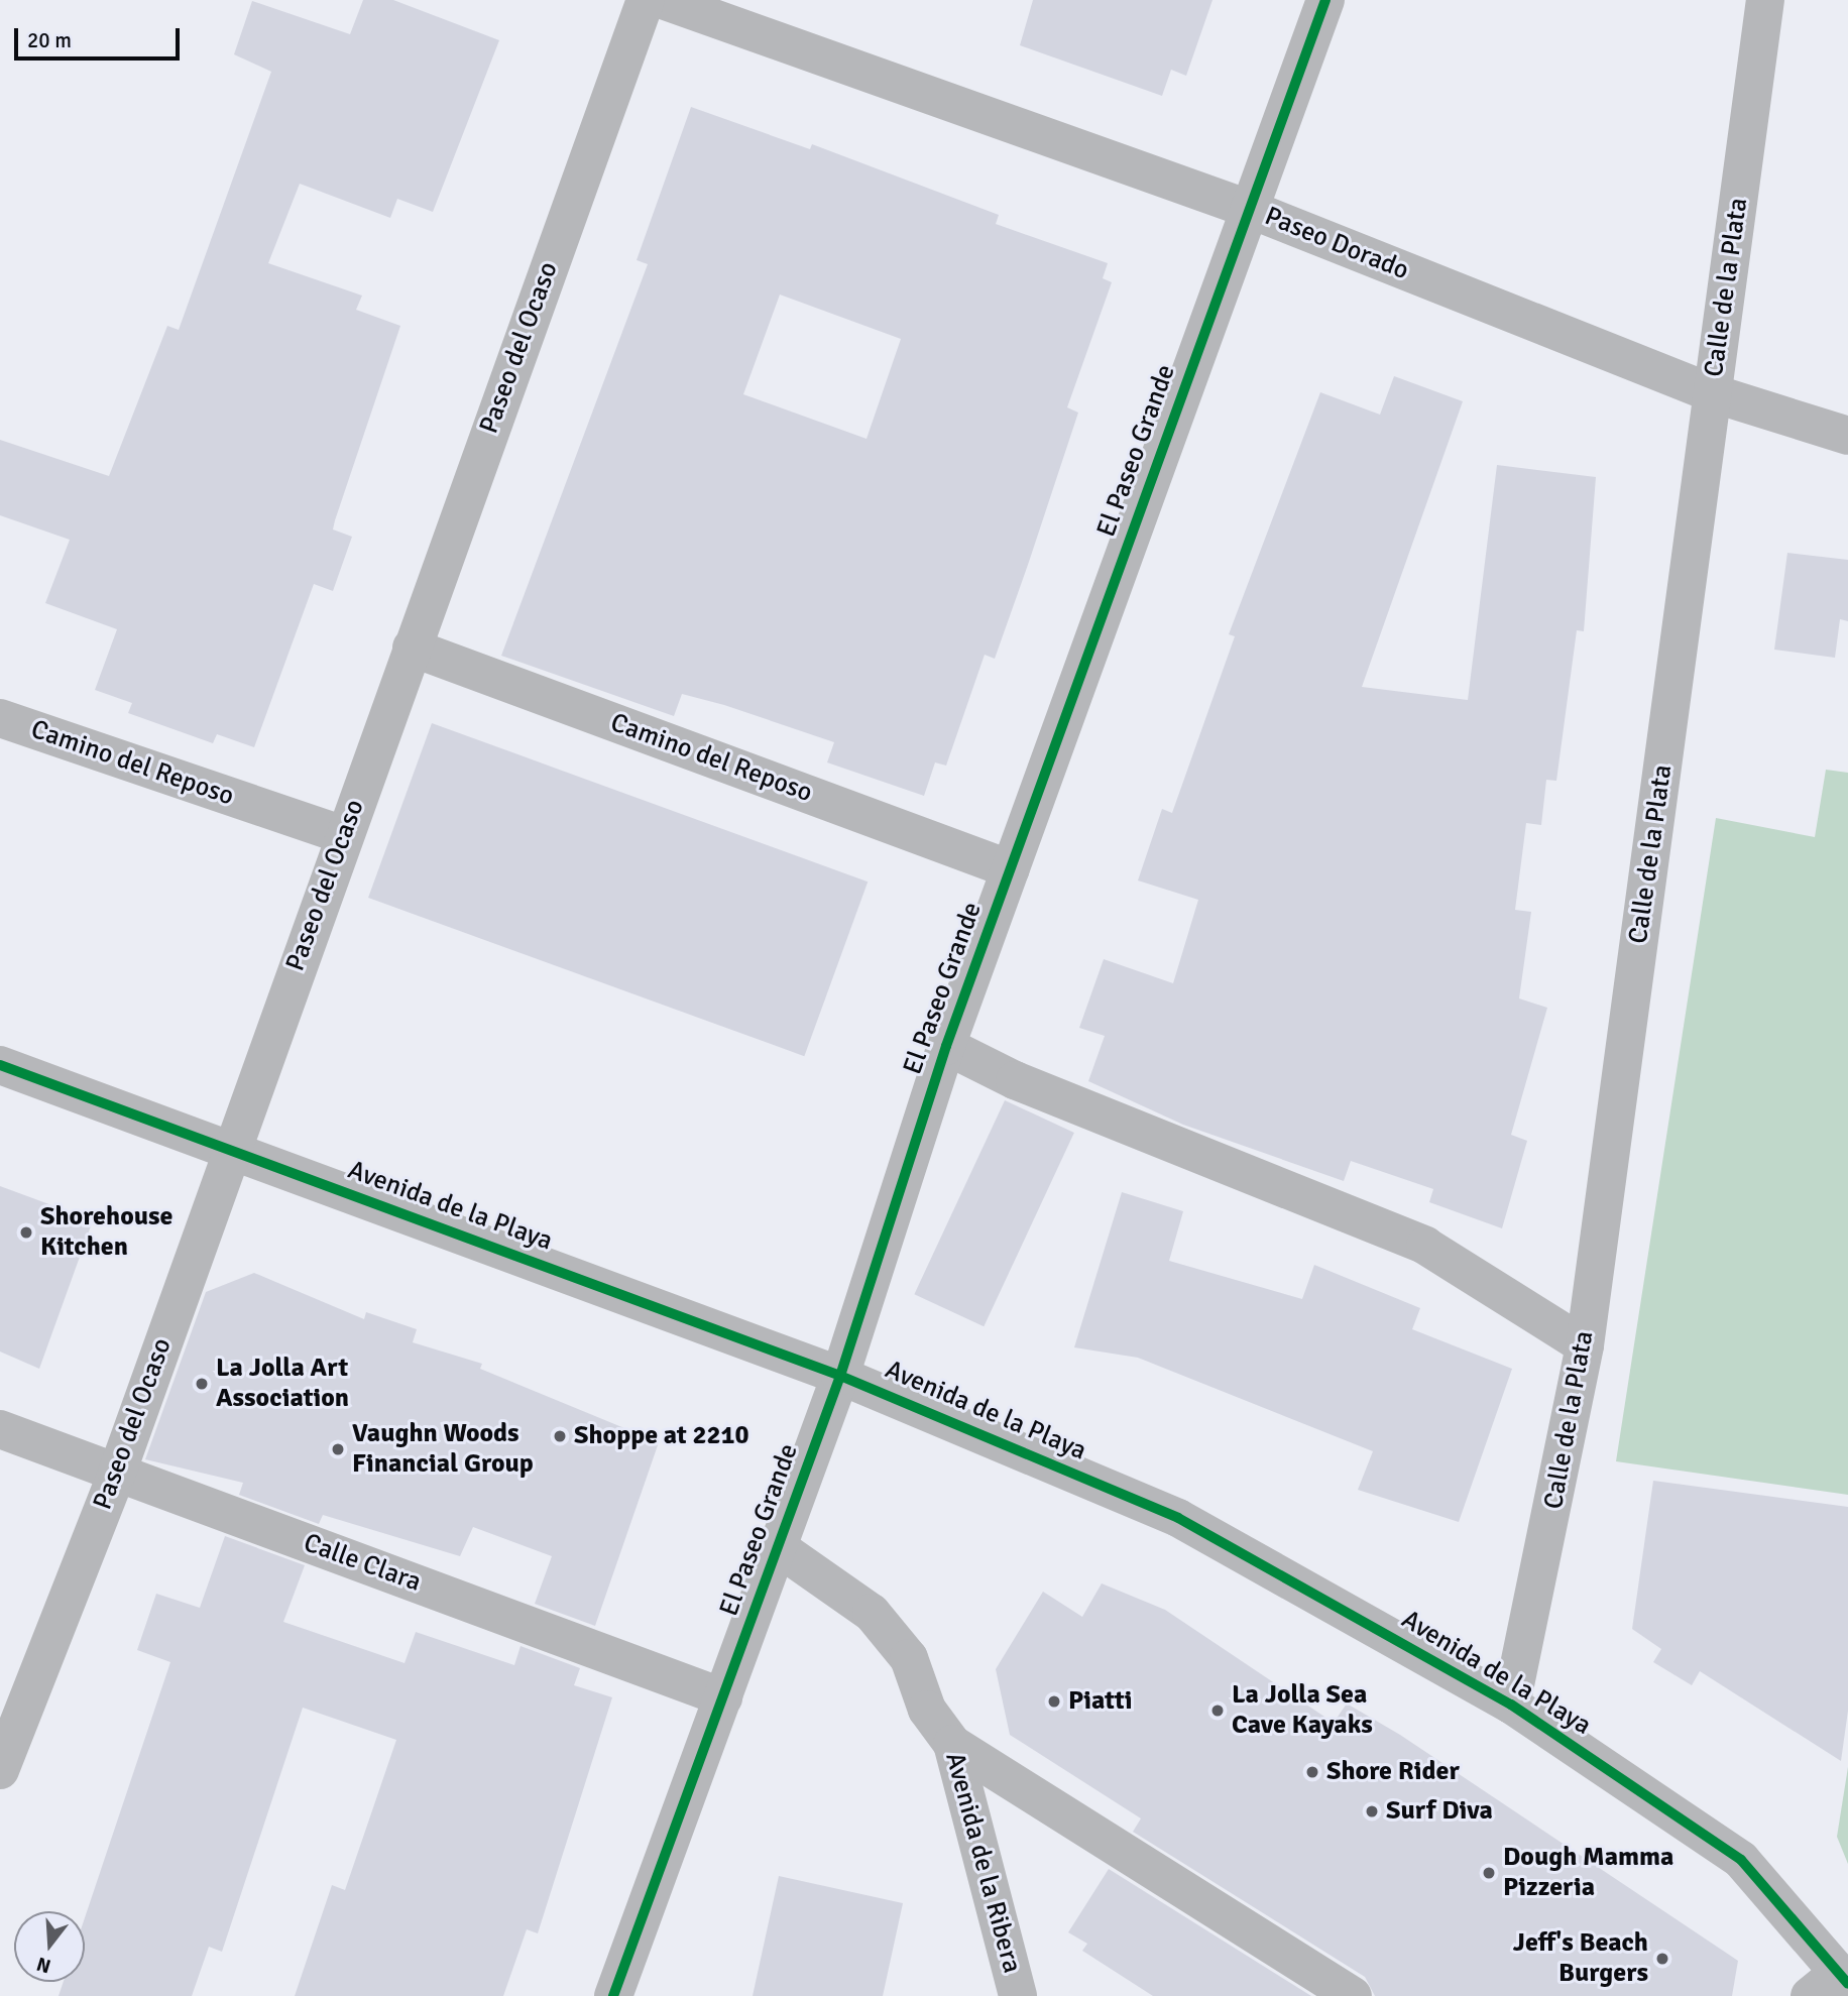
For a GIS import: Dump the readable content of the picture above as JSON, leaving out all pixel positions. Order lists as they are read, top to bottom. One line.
{"streets":{"street":["Paseo Dorado","Calle de la Plata","Paseo del Ocaso","El Paseo Grande","Camino del Reposo","Avenida de la Playa","Calle Clara","Avenida de la Ribera"]},"crossings":[["Paseo Dorado","Calle de la Plata"],["Paseo Dorado","El Paseo Grande"],["Calle de la Plata","Avenida de la Playa"],["Paseo del Ocaso","Camino del Reposo"],["Paseo del Ocaso","Avenida de la Playa"],["Paseo del Ocaso","Calle Clara"],["El Paseo Grande","Camino del Reposo"],["El Paseo Grande","Avenida de la Playa"],["El Paseo Grande","Calle Clara"],["El Paseo Grande","Avenida de la Ribera"]],"places":["Shorehouse Kitchen","La Jolla Art Association","Shoppe at 2210","Vaughn Woods Financial Group","Piatti","La Jolla Sea Cave Kayaks","Shore Rider","Surf Diva","Dough Mamma Pizzeria","Jeff's Beach Burgers"],"scale_bar":"20 m","north":"bottom"}
